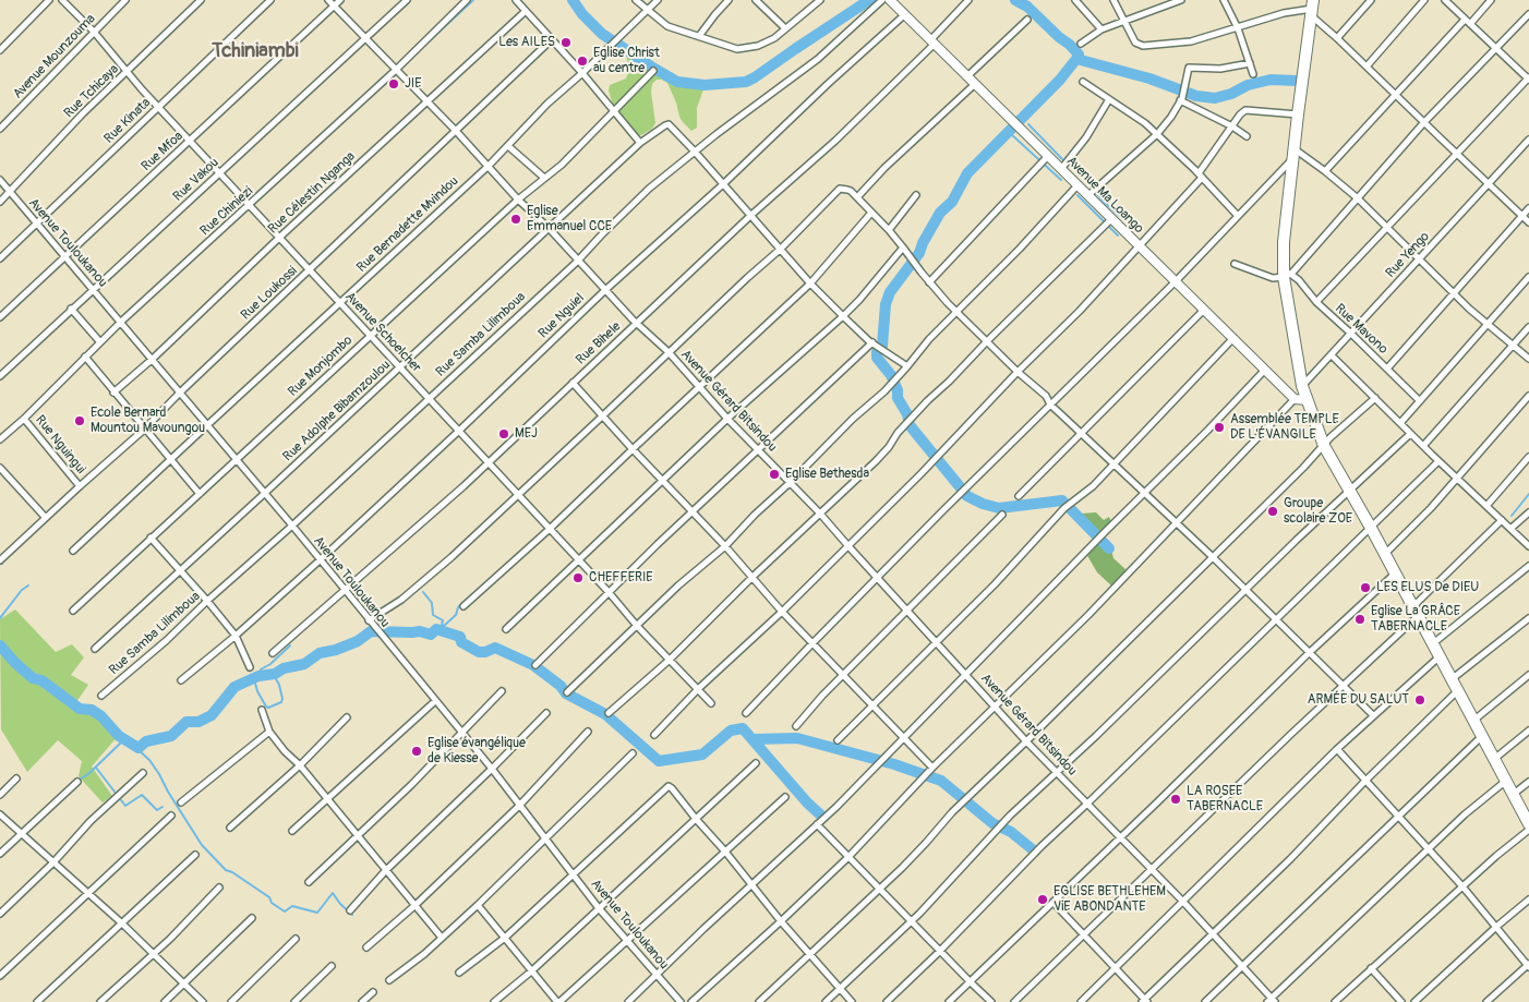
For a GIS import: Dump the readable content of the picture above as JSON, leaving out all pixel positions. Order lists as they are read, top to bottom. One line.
{"streets":{"main road":["Avenue Ma Loango"],"street":["Avenue Mounzouma","Rue Tchicaya","Rue Kinata","Rue Mfoa","Rue Vakou","Rue Célestin Nganga","Rue Chiniezi","Rue Bernadette Mvindou","Avenue Touloukanou","Rue Yengo","Rue Loukossi","Rue Nguiel","Rue Mavono","Avenue Schoelcher","Rue Samba Lilimboua","Rue Bihele","Rue Monjombo","Avenue Gérard Bitsindou","Rue Adolphe Bibamzoulou","Rue Nguingui"]},"crossings":[["Avenue Mounzouma","Avenue Schoelcher"],["Rue Tchicaya","Avenue Touloukanou"],["Rue Tchicaya","Avenue Schoelcher"],["Rue Kinata","Avenue Touloukanou"],["Rue Kinata","Avenue Schoelcher"],["Rue Mfoa","Avenue Touloukanou"],["Rue Mfoa","Avenue Schoelcher"],["Rue Mfoa","Avenue Gérard Bitsindou"],["Rue Vakou","Avenue Touloukanou"],["Rue Vakou","Avenue Schoelcher"],["Rue Vakou","Avenue Gérard Bitsindou"],["Rue Célestin Nganga","Avenue Touloukanou"],["Rue Célestin Nganga","Avenue Schoelcher"],["Rue Célestin Nganga","Avenue Gérard Bitsindou"],["Avenue Ma Loango","Rue Nguiel"],["Avenue Ma Loango","Rue Bihele"],["Rue Chiniezi","Avenue Touloukanou"],["Rue Chiniezi","Avenue Schoelcher"],["Rue Chiniezi","Avenue Gérard Bitsindou"],["Rue Chiniezi","Rue Nguingui"],["Rue Bernadette Mvindou","Avenue Touloukanou"],["Rue Bernadette Mvindou","Avenue Schoelcher"],["Rue Bernadette Mvindou","Avenue Gérard Bitsindou"],["Avenue Touloukanou","Rue Loukossi"],["Avenue Touloukanou","Rue Nguiel"],["Avenue Touloukanou","Rue Samba Lilimboua"],["Avenue Touloukanou","Rue Bihele"],["Avenue Touloukanou","Rue Monjombo"],["Avenue Touloukanou","Rue Adolphe Bibamzoulou"],["Rue Yengo","Rue Mavono"],["Rue Loukossi","Avenue Schoelcher"],["Rue Loukossi","Avenue Gérard Bitsindou"],["Rue Loukossi","Rue Nguingui"],["Rue Nguiel","Avenue Schoelcher"],["Rue Nguiel","Avenue Gérard Bitsindou"],["Avenue Schoelcher","Rue Samba Lilimboua"],["Avenue Schoelcher","Rue Bihele"],["Avenue Schoelcher","Rue Monjombo"],["Avenue Schoelcher","Rue Adolphe Bibamzoulou"],["Rue Samba Lilimboua","Avenue Gérard Bitsindou"],["Rue Samba Lilimboua","Rue Adolphe Bibamzoulou"],["Rue Bihele","Avenue Gérard Bitsindou"],["Rue Monjombo","Avenue Gérard Bitsindou"],["Avenue Gérard Bitsindou","Rue Adolphe Bibamzoulou"]],"districts":["Tchiniambi"],"places":["Les AILES","Eglise Christ au centre","JIE","Eglise Emmanuel CCE","Ecole Bernard Mountou Mavoungou","Assemblée TEMPLE DE L'ÉVANGILE","MEJ","Eglise Bethesda","Groupe scolaire ZOE","CHEFFERIE","LES ELUS De DIEU","Eglise La GRÂCE TABERNACLE","ARMÉE DU SALUT","Eglise évangélique de Kiesse","LA ROSEE TABERNACLE","EGLISE BETHLEHEM ViE ABONDANTE"]}
